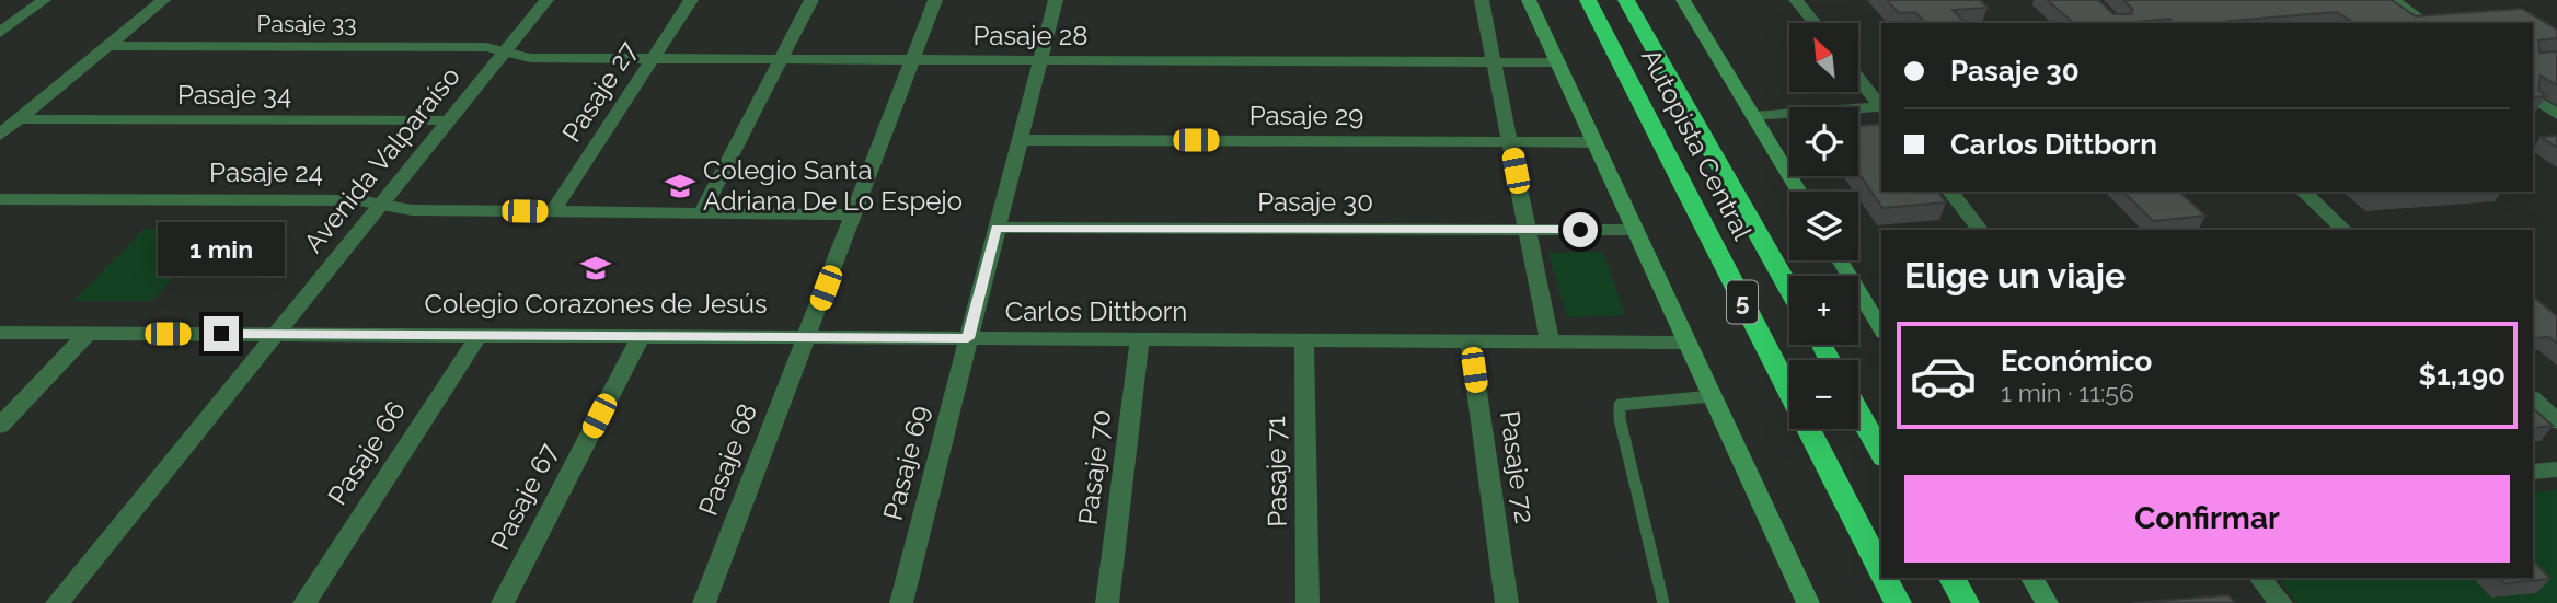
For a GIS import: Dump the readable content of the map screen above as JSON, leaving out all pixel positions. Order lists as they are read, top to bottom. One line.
{"streets":{"highway":["Autopista Central","5"],"street":["Pasaje 33","Pasaje 28","Pasaje 27","Pasaje 34","Pasaje 29","Avenida Valparaíso","Pasaje 24","Pasaje 30","Carlos Dittborn","Pasaje 66","Pasaje 68","Pasaje 69","Pasaje 70","Pasaje 72","Pasaje 71","Pasaje 67"]},"crossings":[["Pasaje 33","Pasaje 28"],["Pasaje 33","Avenida Valparaíso"],["Pasaje 28","Pasaje 27"],["Pasaje 28","Avenida Valparaíso"],["Pasaje 28","Pasaje 68"],["Pasaje 27","Pasaje 24"],["Pasaje 34","Avenida Valparaíso"],["Avenida Valparaíso","Pasaje 24"],["Avenida Valparaíso","Carlos Dittborn"],["Pasaje 24","Pasaje 68"],["Carlos Dittborn","Pasaje 66"],["Carlos Dittborn","Pasaje 68"],["Carlos Dittborn","Pasaje 69"],["Carlos Dittborn","Pasaje 70"],["Carlos Dittborn","Pasaje 72"],["Carlos Dittborn","Pasaje 71"],["Carlos Dittborn","Pasaje 67"]],"places":{"school or university":["Colegio Santa Adriana De Lo Espejo","Colegio Corazones de Jesús"]},"north":"top left","page":{"map_buttons":["+","−"],"banner":["Pasaje 30","Carlos Dittborn"],"bubble":"1 min","heading":"Elige un viaje","list":[{"name":"Económico","note":"1 min · 11:56","value":"$1,190"}],"buttons":"Confirmar"}}
